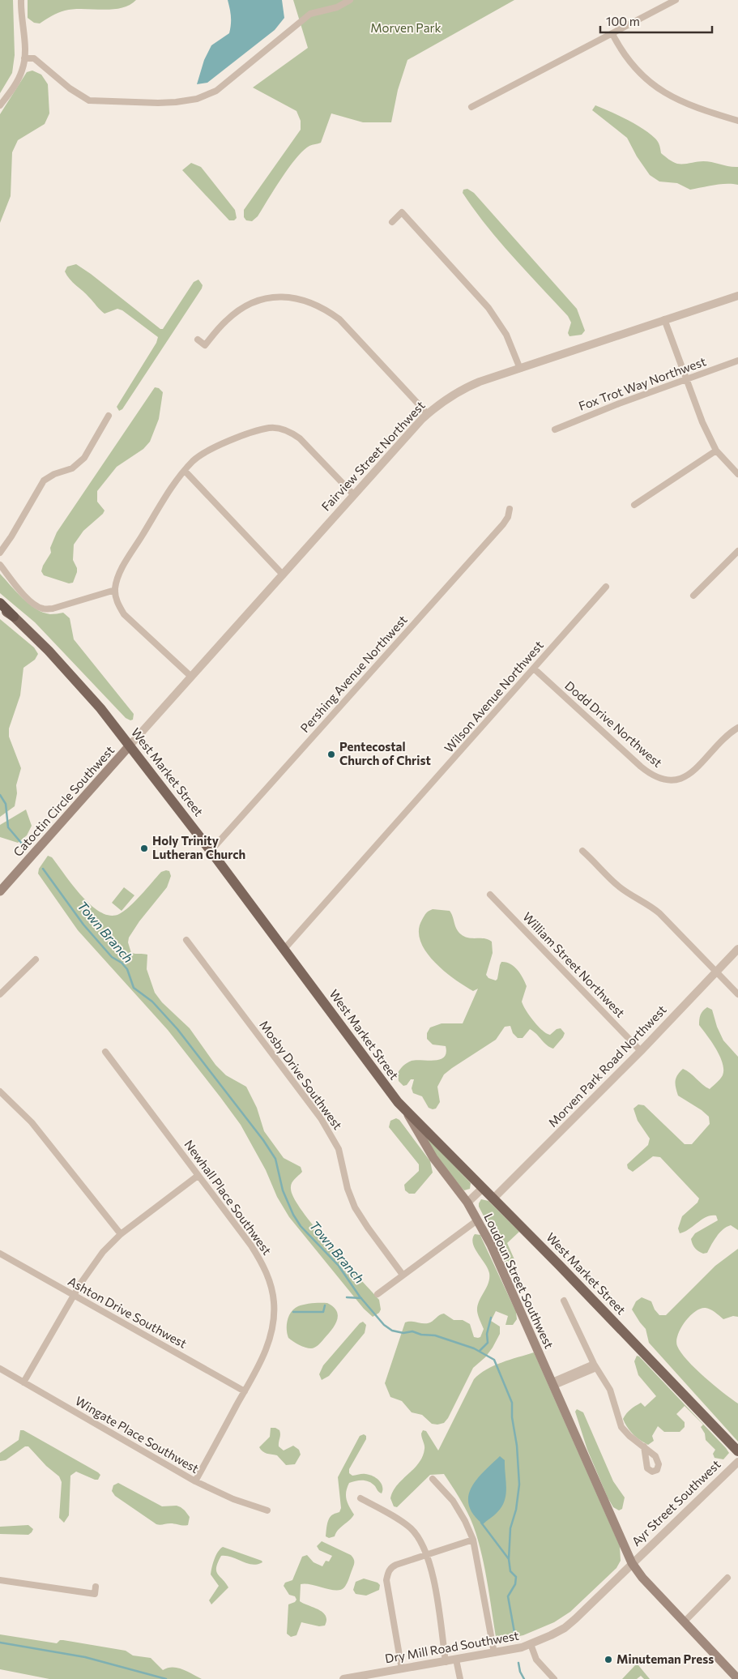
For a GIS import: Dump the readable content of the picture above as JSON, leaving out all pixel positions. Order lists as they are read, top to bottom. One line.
{"streets":{"main road":["West Market Street","Catoctin Circle Southwest","Loudoun Street Southwest"],"street":["Fox Trot Way Northwest","Fairview Street Northwest","Pershing Avenue Northwest","Wilson Avenue Northwest","Dodd Drive Northwest","William Street Northwest","Morven Park Road Northwest","Mosby Drive Southwest","Newhall Place Southwest","Ashton Drive Southwest","Wingate Place Southwest","Ayr Street Southwest","Dry Mill Road Southwest"]},"crossings":[["Fairview Street Northwest","West Market Street"],["Fairview Street Northwest","Catoctin Circle Southwest"],["Pershing Avenue Northwest","West Market Street"],["Wilson Avenue Northwest","Dodd Drive Northwest"],["Wilson Avenue Northwest","West Market Street"],["West Market Street","Catoctin Circle Southwest"],["West Market Street","Morven Park Road Northwest"],["West Market Street","Loudoun Street Southwest"],["William Street Northwest","Morven Park Road Northwest"],["Newhall Place Southwest","Ashton Drive Southwest"],["Newhall Place Southwest","Wingate Place Southwest"],["Loudoun Street Southwest","Ayr Street Southwest"],["Loudoun Street Southwest","Dry Mill Road Southwest"],["Ayr Street Southwest","Dry Mill Road Southwest"]],"water":["Town Branch"],"parks":["Morven Park"],"places":["Pentecostal Church of Christ","Holy Trinity Lutheran Church","Minuteman Press"],"scale_bar":"100 m"}
